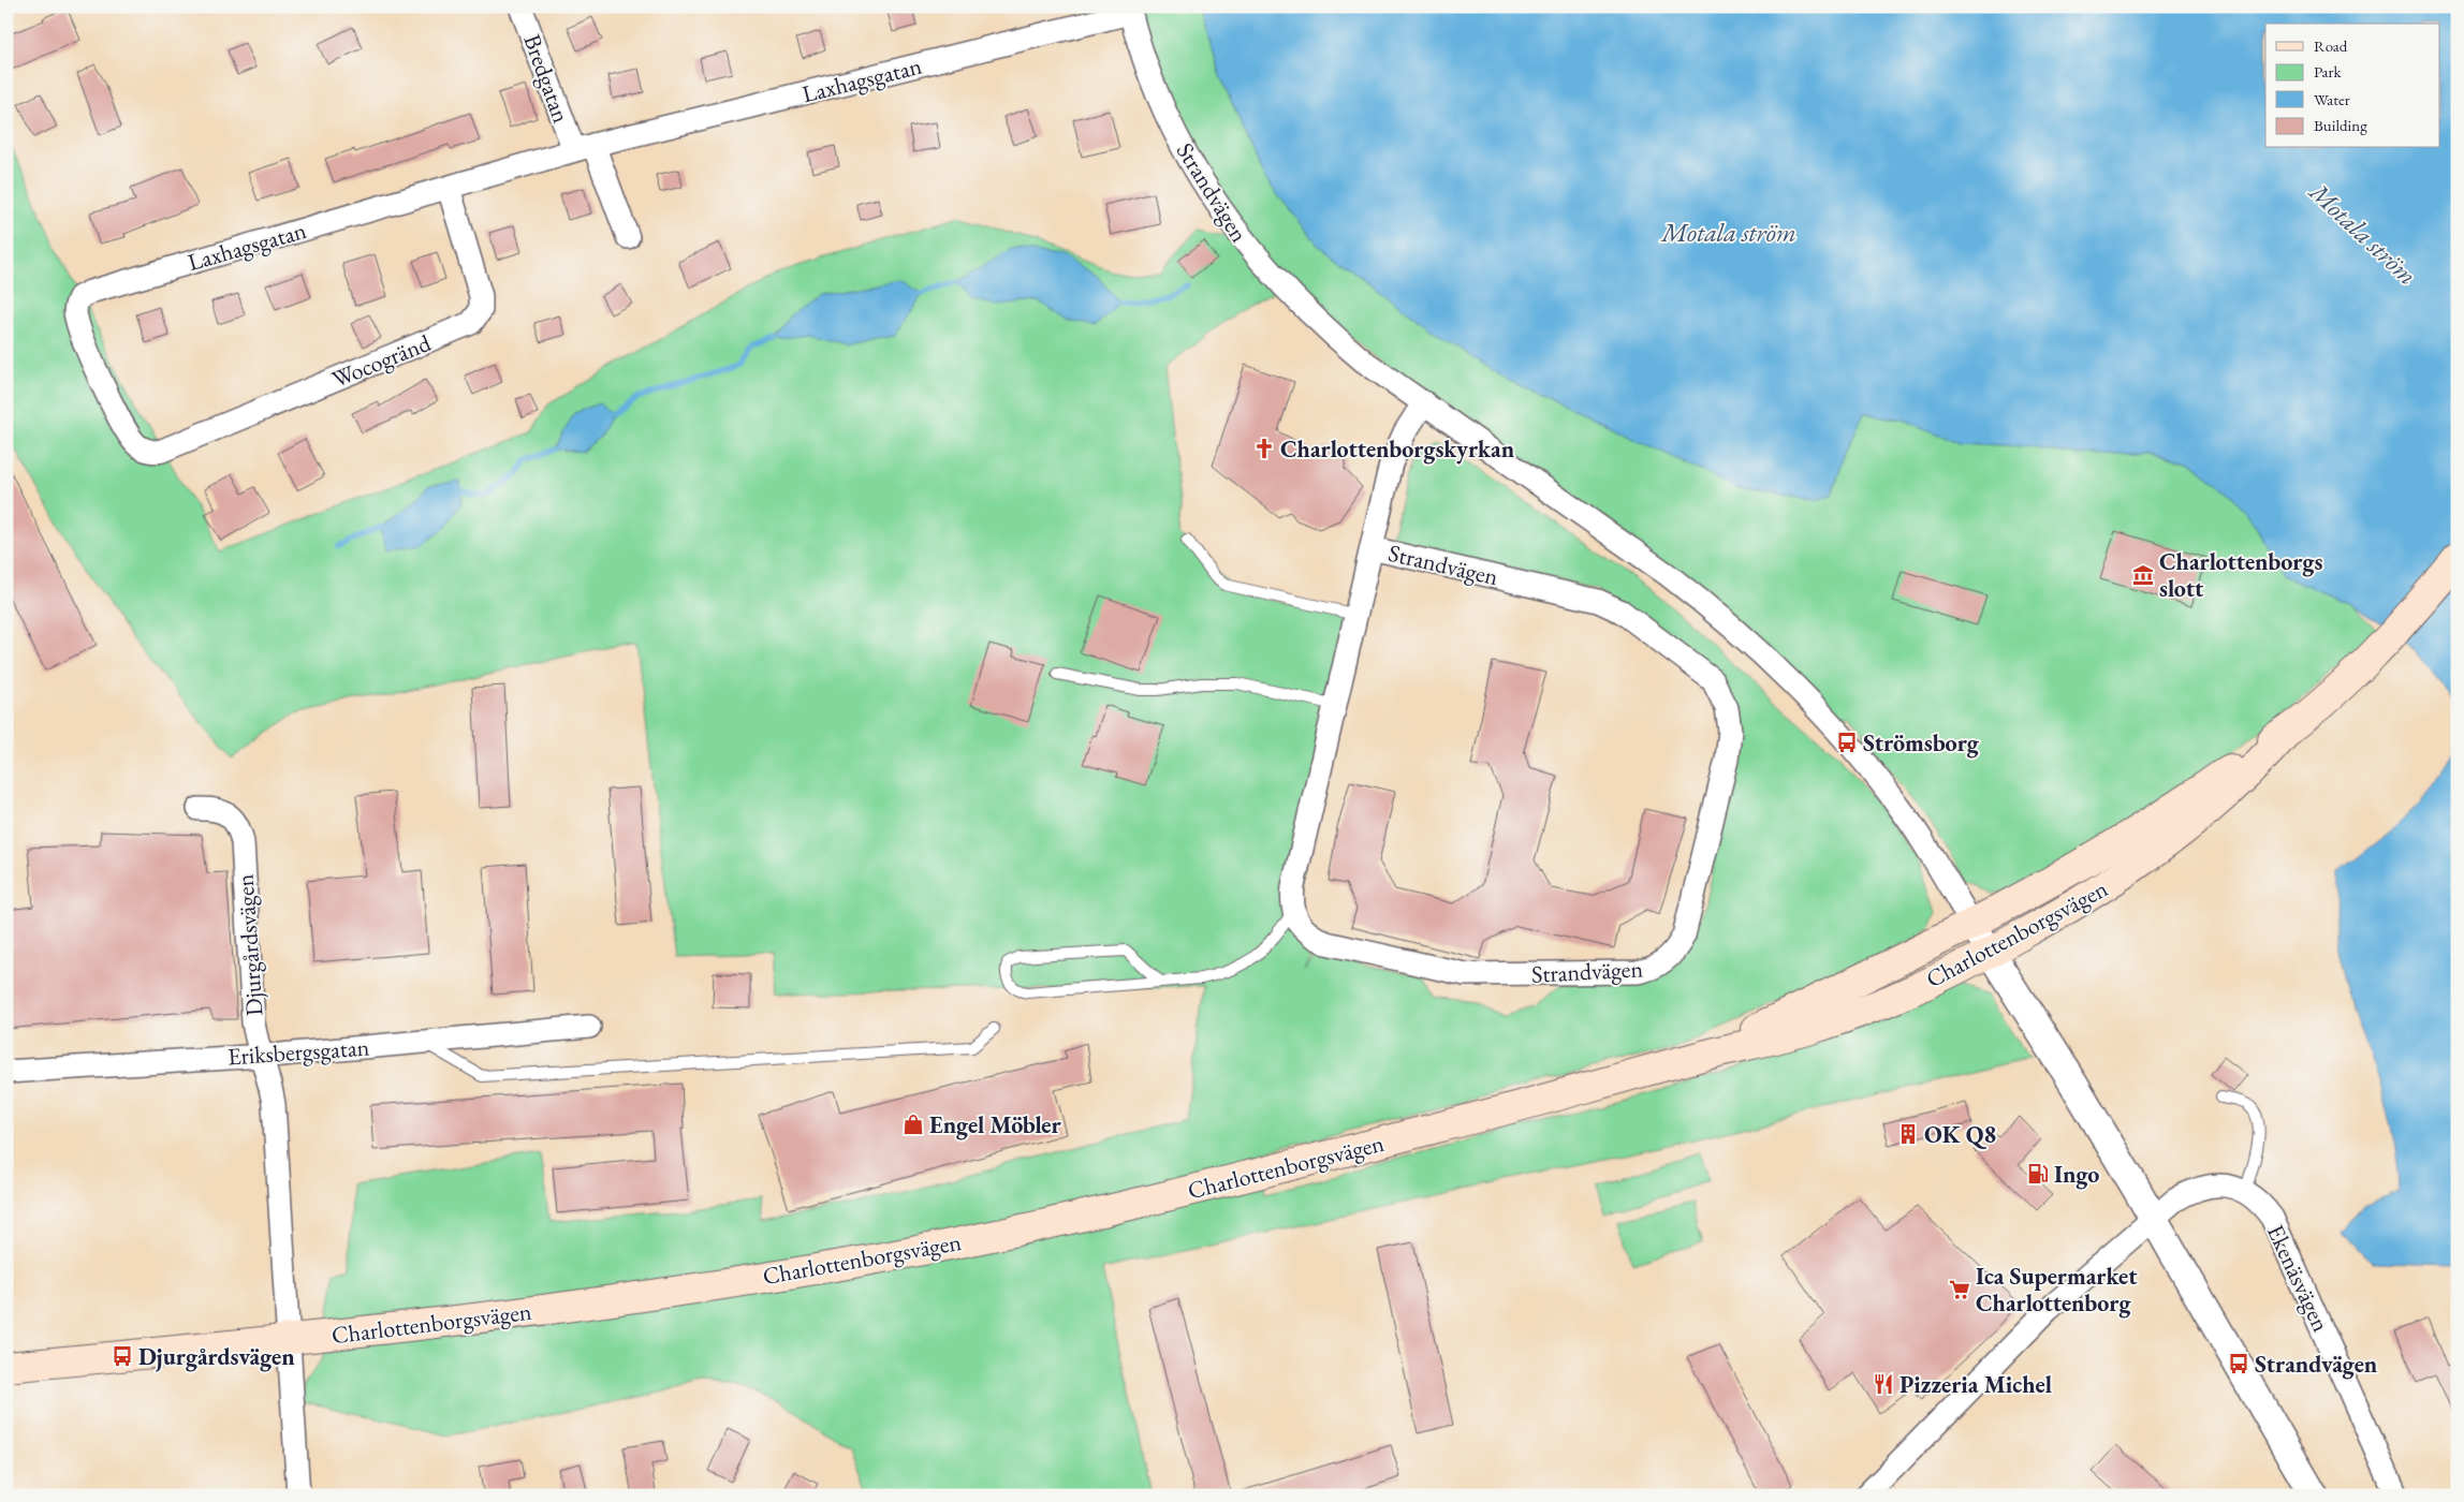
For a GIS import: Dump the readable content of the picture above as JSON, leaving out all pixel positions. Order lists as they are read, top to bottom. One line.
{"streets":{"main road":["Charlottenborgsvägen"],"street":["Bredgatan","Laxhagsgatan","Strandvägen","Wocogränd","Djurgårdsvägen","Eriksbergsgatan","Ekenäsvägen"]},"crossings":[["Bredgatan","Laxhagsgatan"],["Laxhagsgatan","Strandvägen"],["Laxhagsgatan","Wocogränd"],["Strandvägen","Charlottenborgsvägen"],["Strandvägen","Ekenäsvägen"],["Charlottenborgsvägen","Djurgårdsvägen"],["Djurgårdsvägen","Eriksbergsgatan"]],"water":["Motala ström"],"places":{"church":["Charlottenborgskyrkan"],"museum":["Charlottenborgs slott"],"bus stop":["Strömsborg","Djurgårdsvägen","Strandvägen"],"shop":["Engel Möbler"],"building":["OK Q8"],"fuel station":["Ingo"],"supermarket":["Ica Supermarket Charlottenborg"],"restaurant":["Pizzeria Michel"]},"legend":["Road","Park","Water","Building"]}
